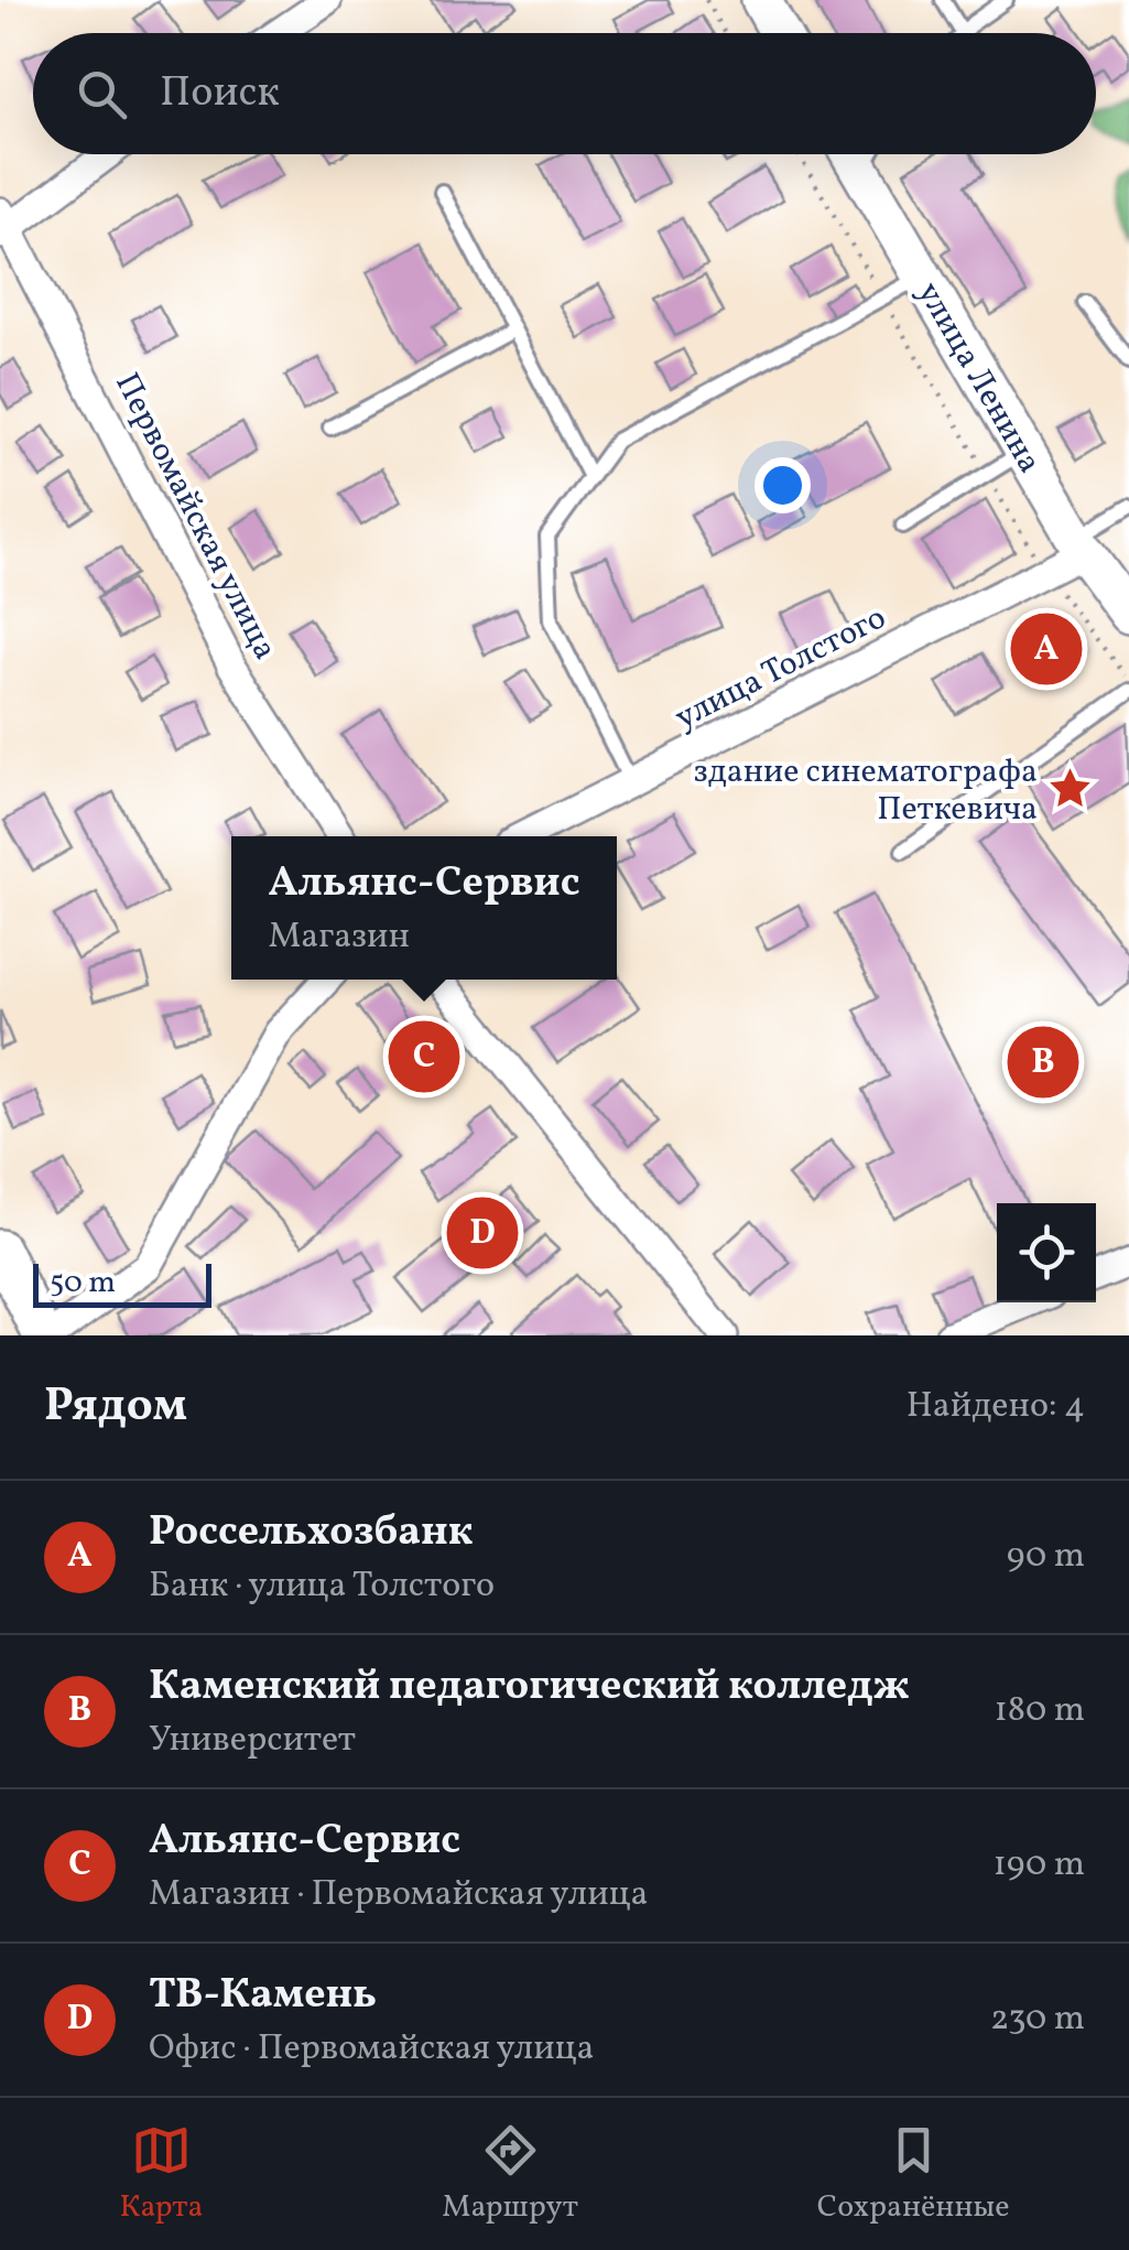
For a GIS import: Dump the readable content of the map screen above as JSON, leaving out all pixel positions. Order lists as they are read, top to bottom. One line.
{"streets":{"street":["улица Ленина","Первомайская улица","улица Толстого"]},"crossings":[["улица Ленина","улица Толстого"]],"places":{"place":["здание синематографа Петкевича"]},"scale_bar":"50 m","page":{"search":"Поиск","pins":["A","C","B","D"],"popup":["Альянс-Сервис","Магазин"],"scale":"50 m","heading":["Рядом","Найдено: 4"],"list":[{"mark":"A","name":"Россельхозбанк","note":"Банк · улица Толстого","value":"90 m"},{"mark":"B","name":"Каменский педагогический колледж","note":"Университет","value":"180 m"},{"mark":"C","name":"Альянс-Сервис","note":"Магазин · Первомайская улица","value":"190 m"},{"mark":"D","name":"ТВ-Камень","note":"Офис · Первомайская улица","value":"230 m"}],"nav":["Карта","Маршрут","Сохранённые"]}}
